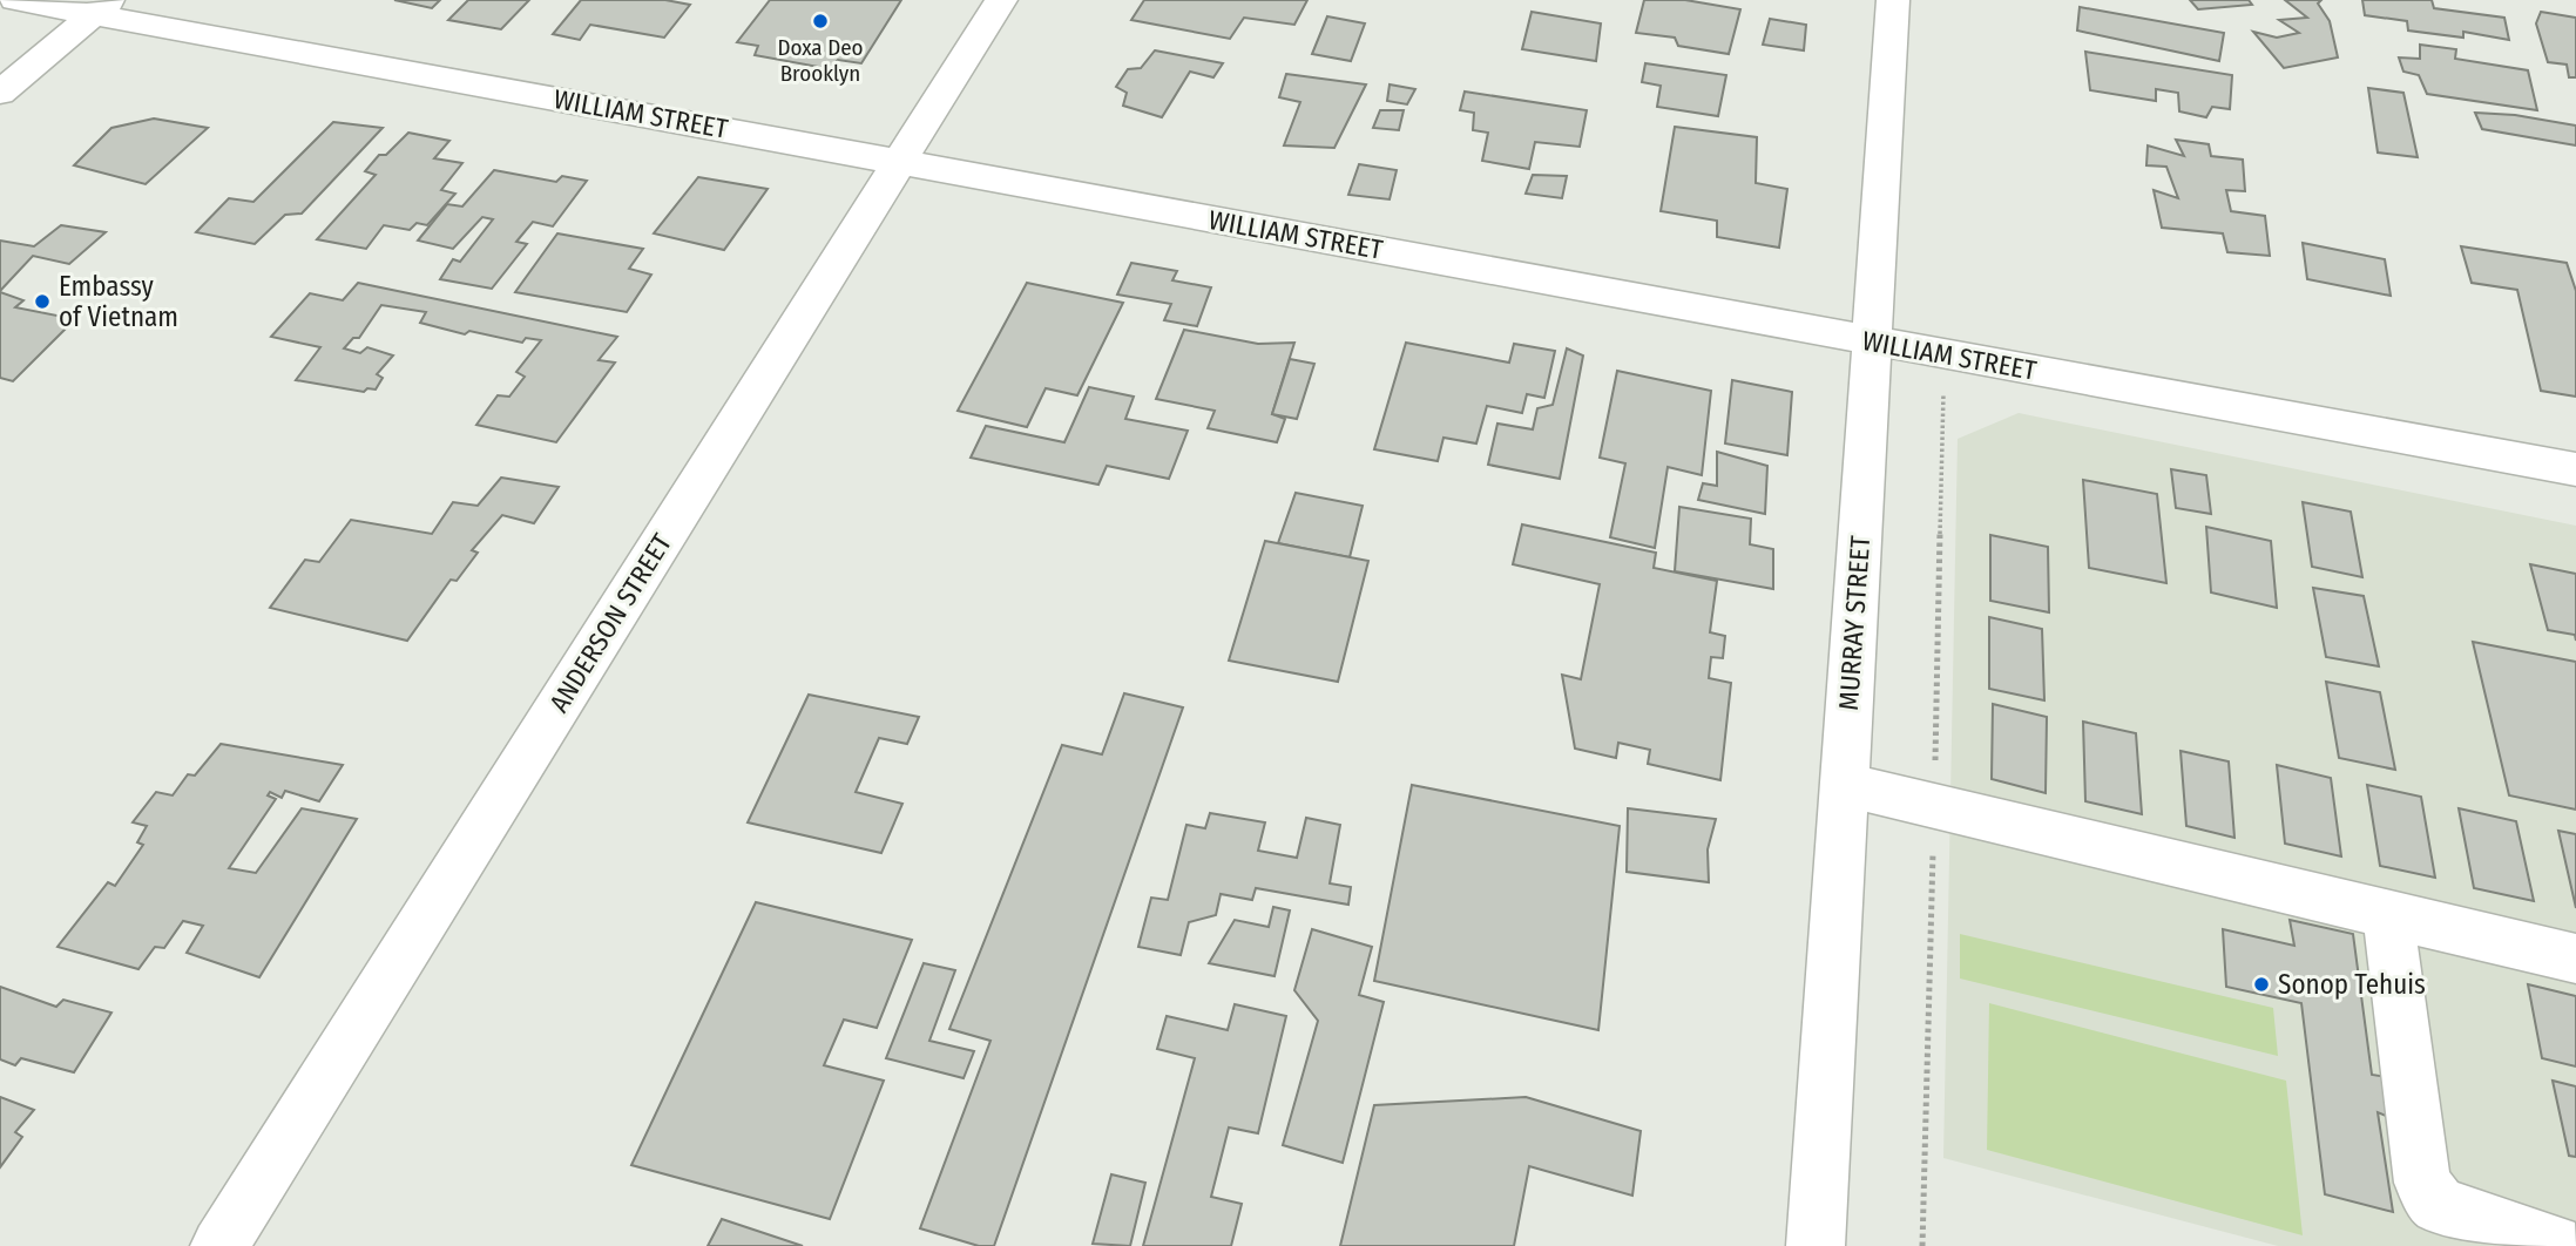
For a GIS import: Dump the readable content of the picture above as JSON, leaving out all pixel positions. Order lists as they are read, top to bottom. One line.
{"streets":{"street":["WILLIAM STREET","ANDERSON STREET","MURRAY STREET"]},"crossings":[["WILLIAM STREET","ANDERSON STREET"],["WILLIAM STREET","MURRAY STREET"]],"places":["Doxa Deo Brooklyn","Embassy of Vietnam","Sonop Tehuis"]}
